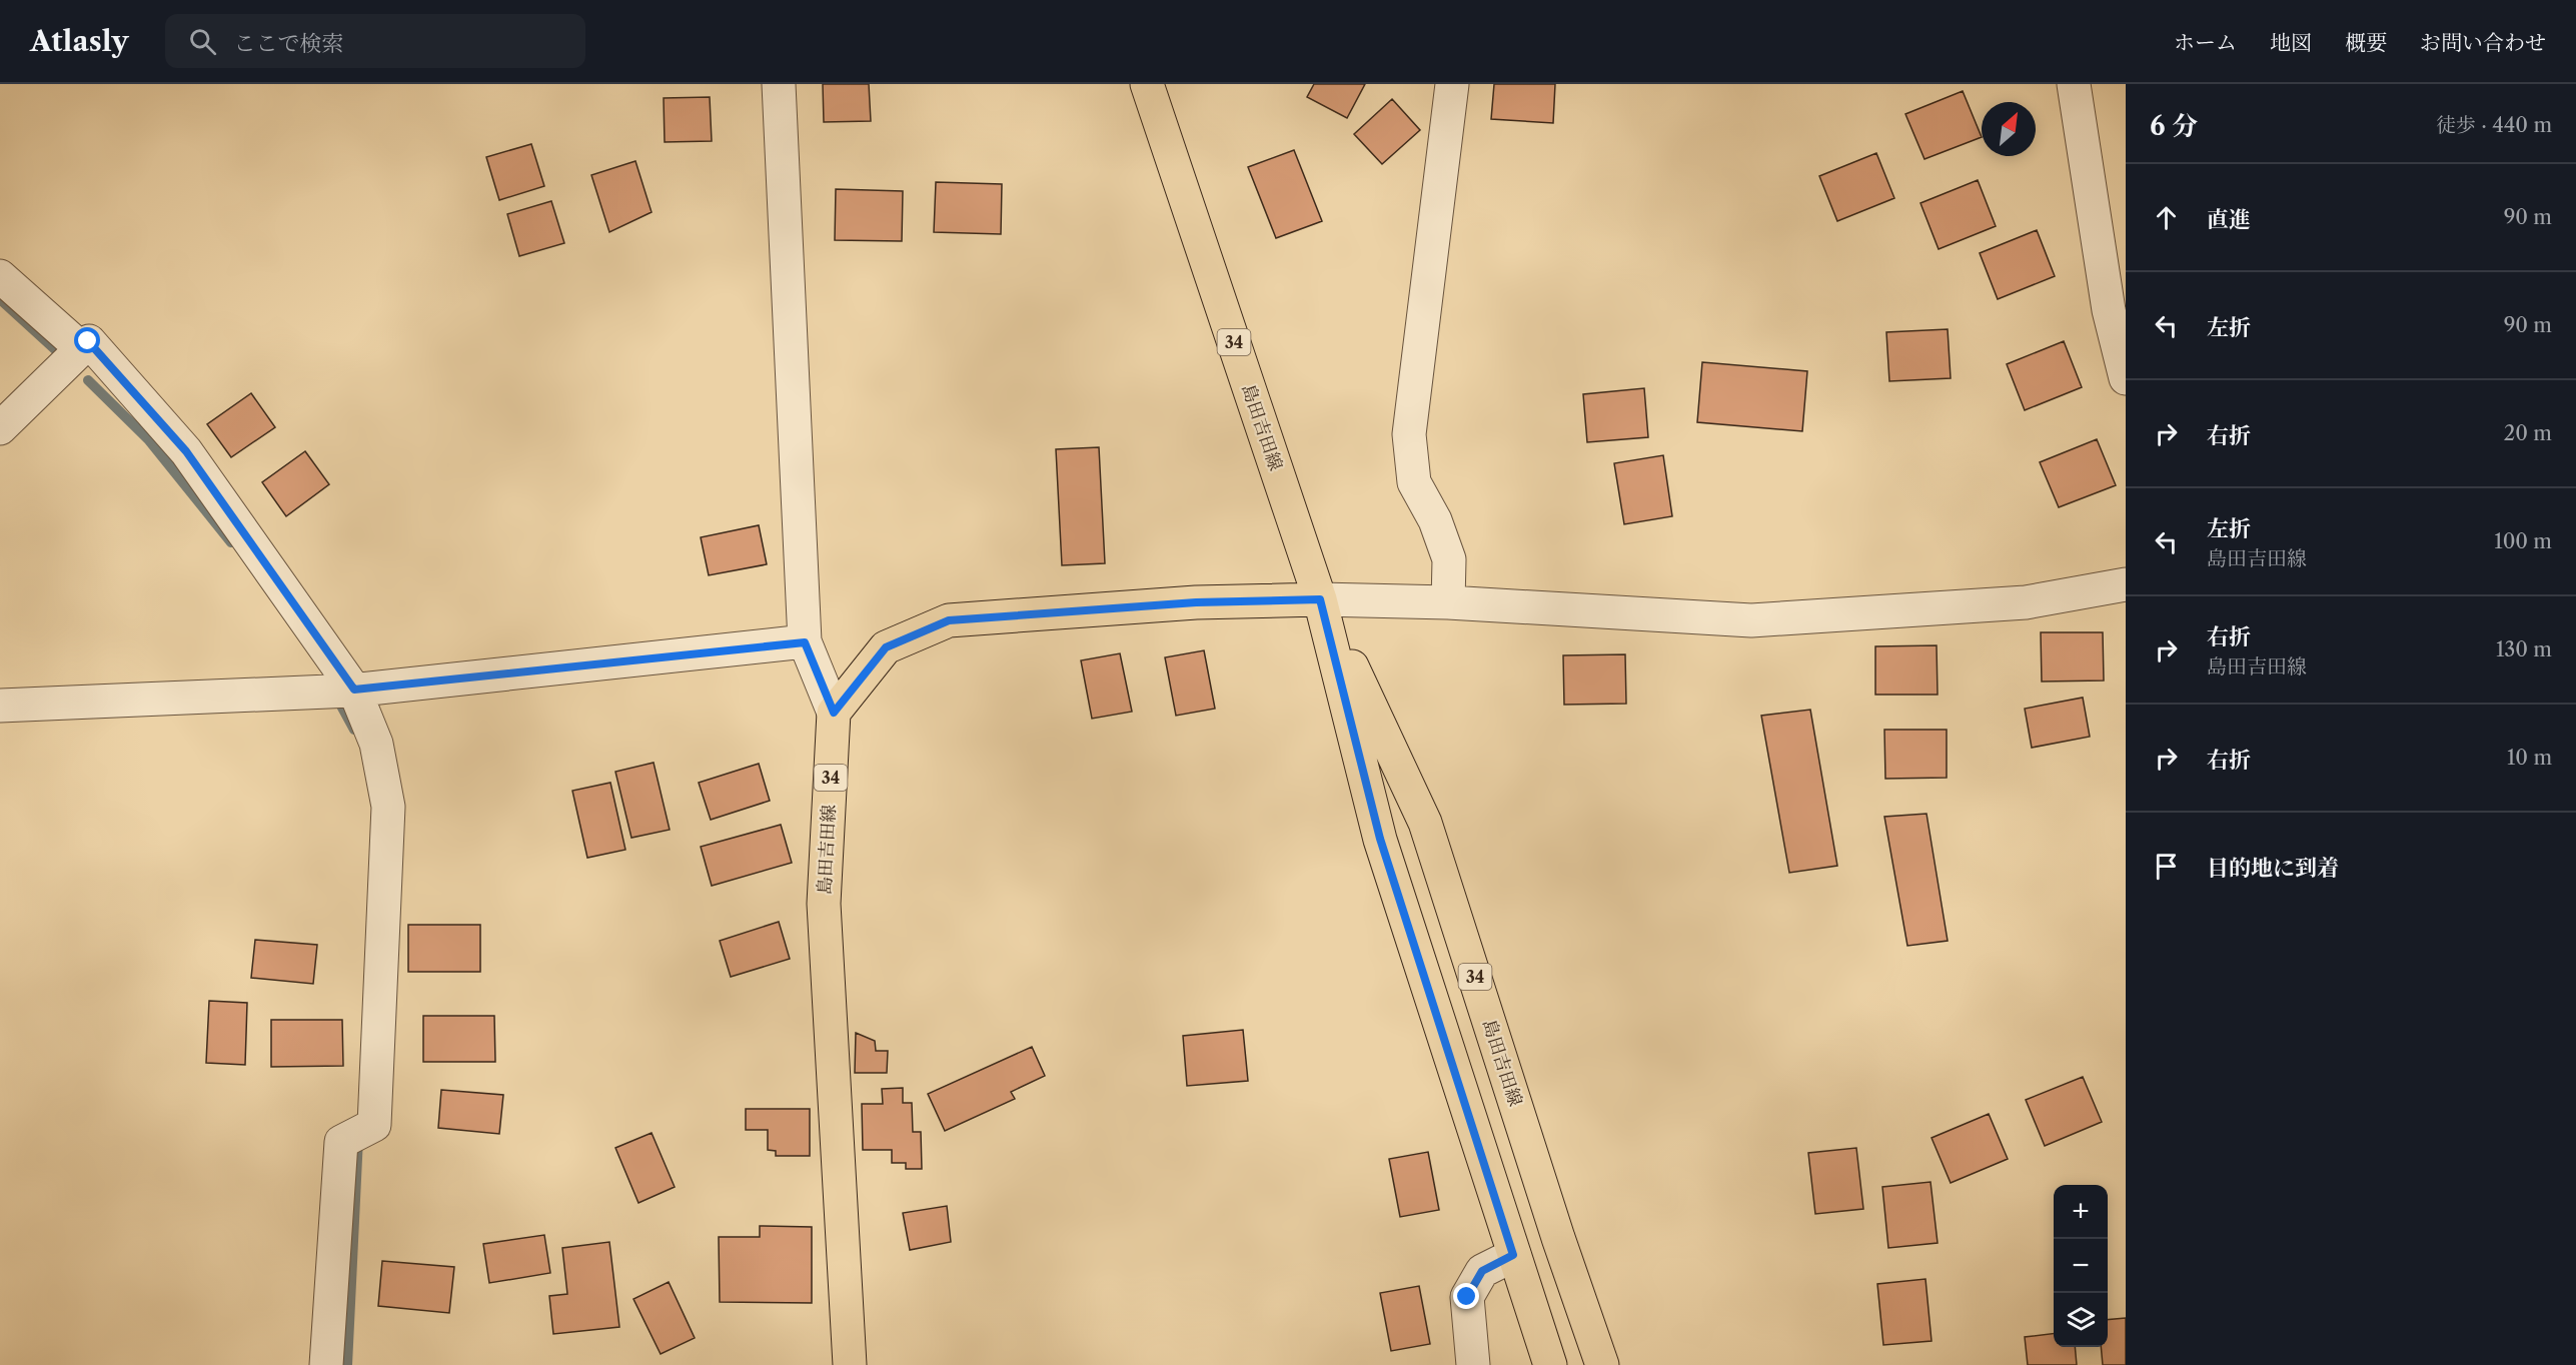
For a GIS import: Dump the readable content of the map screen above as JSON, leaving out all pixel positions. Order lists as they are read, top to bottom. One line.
{"streets":{"main road":["34","島田吉田線"]},"north":"top right","page":{"header":"Atlasly","search":"ここで検索","nav":["ホーム","地図","概要","お問い合わせ"],"heading":["6 分","徒歩 · 440 m"],"list":[["直進","90 m"],["左折","90 m"],["右折","20 m"],["左折","島田吉田線","100 m"],["右折","島田吉田線","130 m"],["右折","10 m"],"目的地に到着"],"map_buttons":["+","−"]}}
